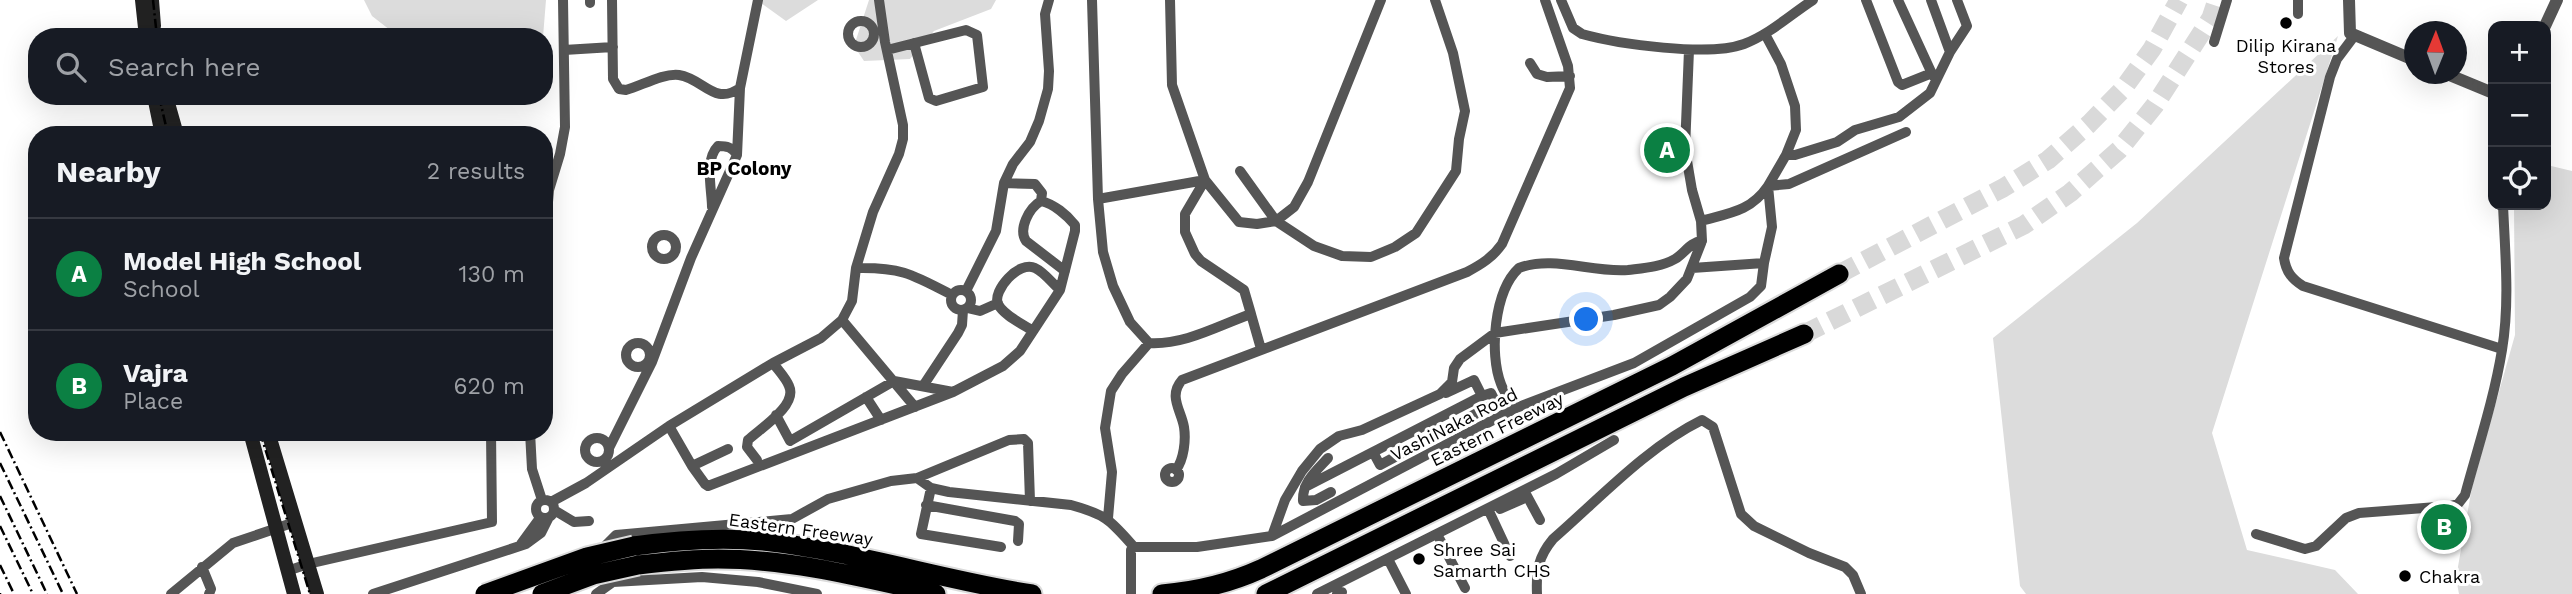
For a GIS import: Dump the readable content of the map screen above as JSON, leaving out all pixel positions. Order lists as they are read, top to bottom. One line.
{"streets":{"highway":["Eastern Freeway"],"street":["VashiNaka Road"]},"districts":["BP Colony"],"places":["Dilip Kirana Stores","Shree Sai Samarth CHS","Chakra"],"north":"top","page":{"map_buttons":["+","−"],"search":"Search here","pins":["A","B"],"heading":["Nearby","2 results"],"list":[{"mark":"A","name":"Model High School","note":"School","value":"130 m"},{"mark":"B","name":"Vajra","note":"Place","value":"620 m"}]}}
